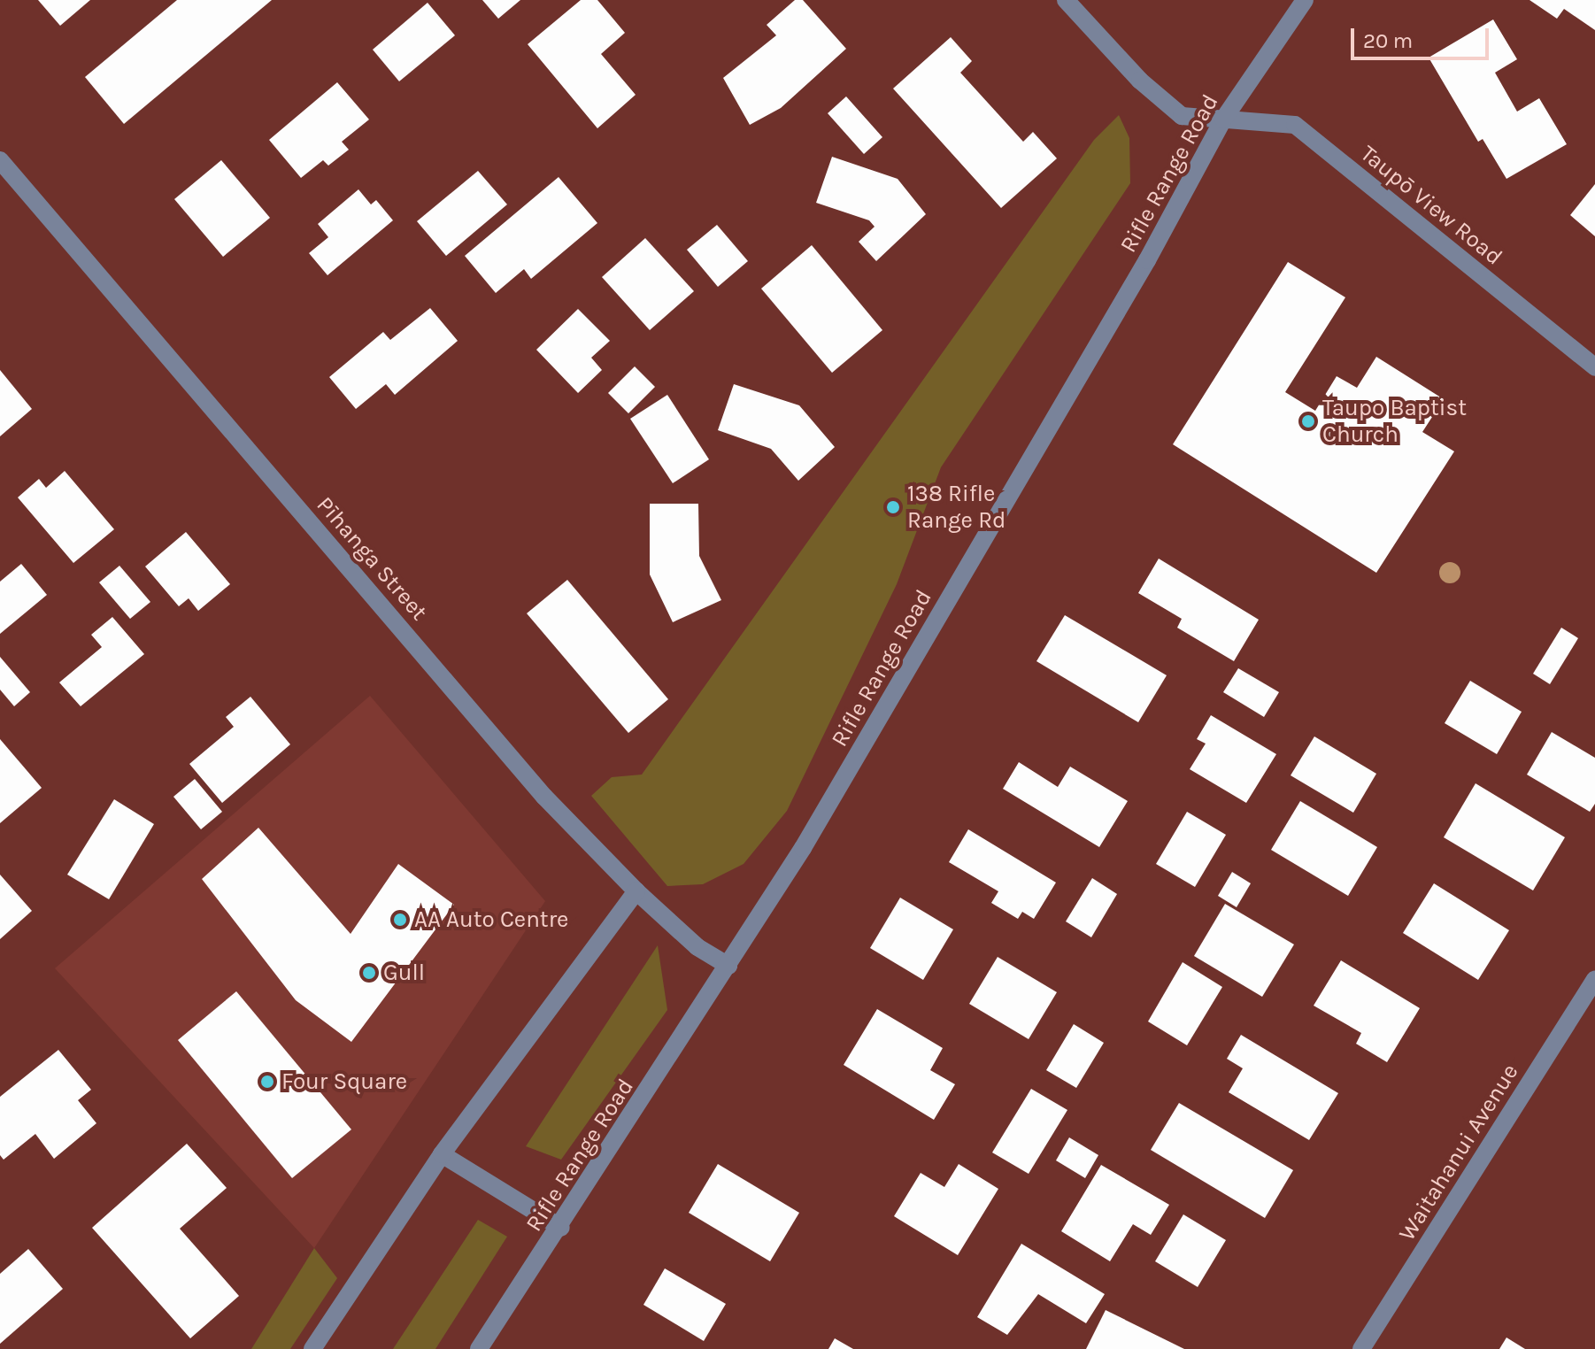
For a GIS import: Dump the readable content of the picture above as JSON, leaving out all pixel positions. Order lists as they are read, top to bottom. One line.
{"streets":{"street":["Rifle Range Road","Taupō View Road","Pīhanga Street","Waitahanui Avenue"]},"crossings":[["Rifle Range Road","Taupō View Road"],["Rifle Range Road","Pīhanga Street"]],"places":["Taupo Baptist Church","138 Rifle Range Rd","AA Auto Centre","Gull","Four Square"],"scale_bar":"20 m"}
